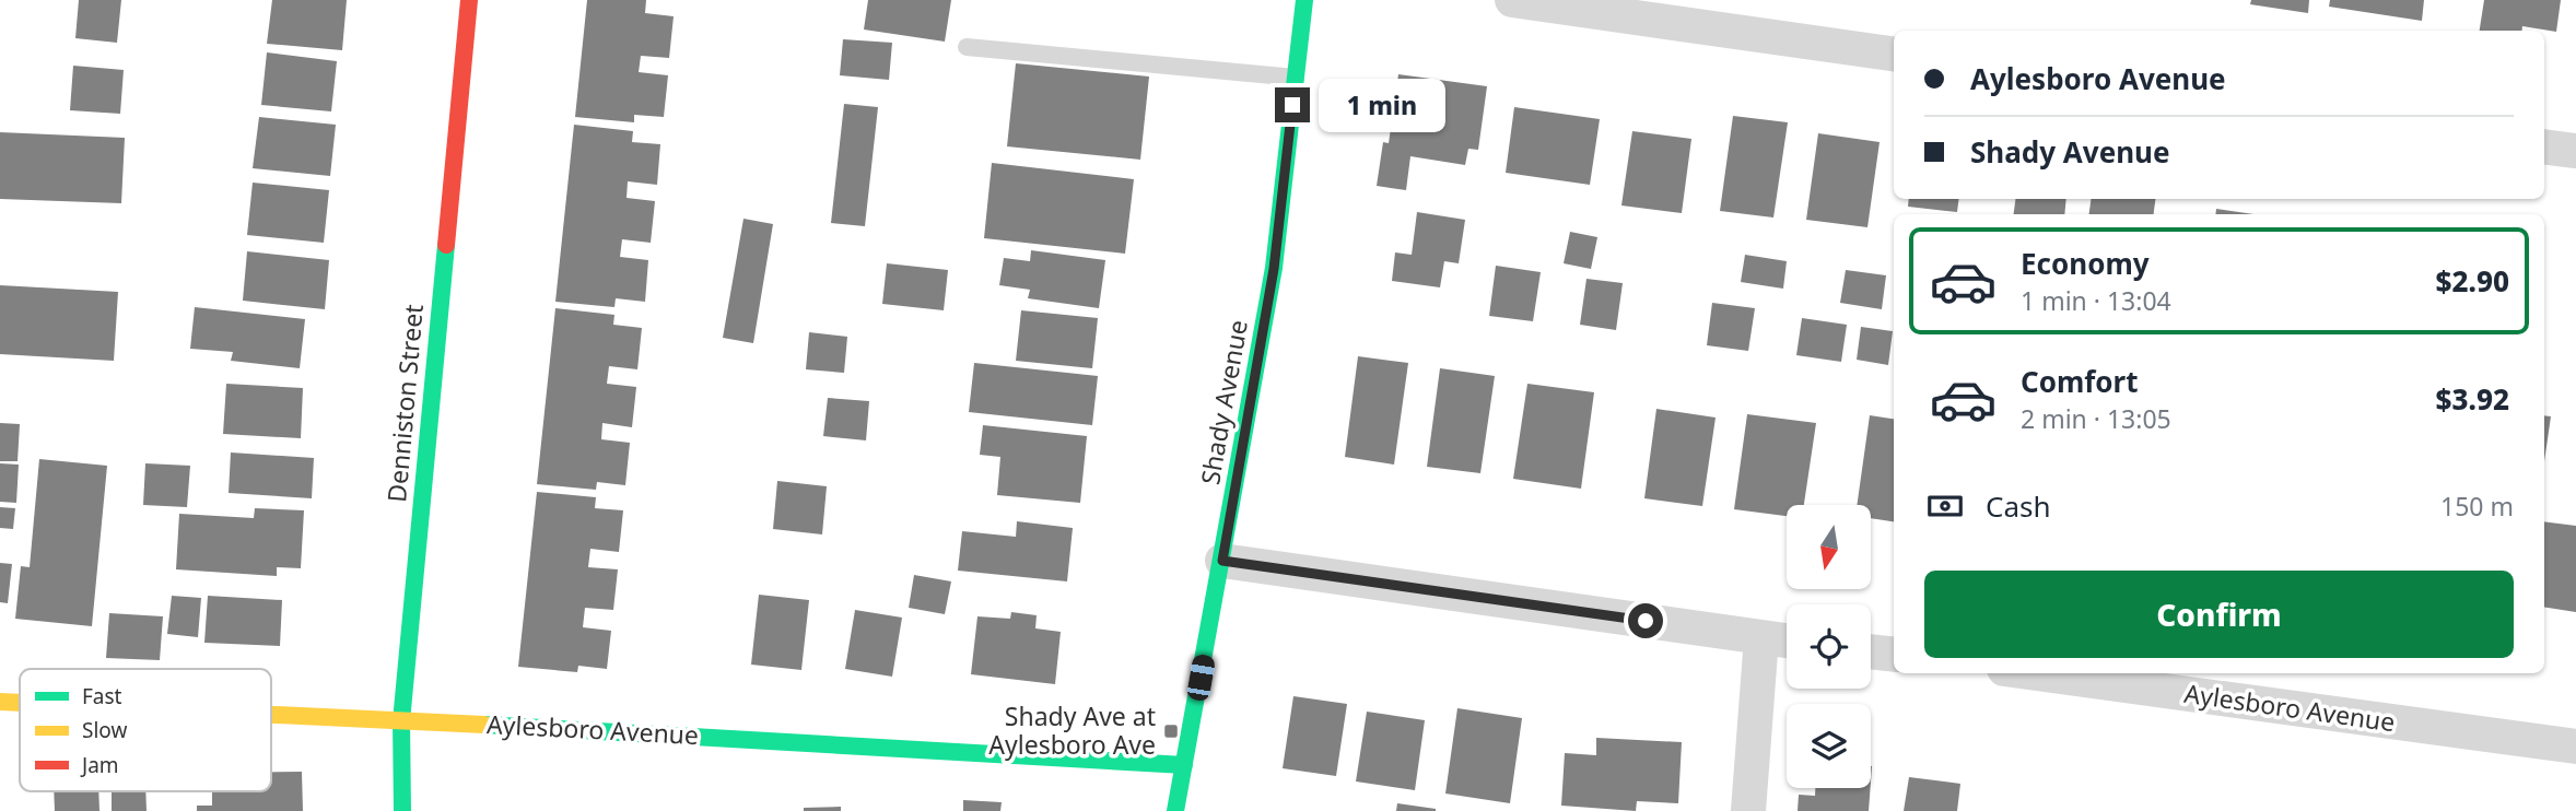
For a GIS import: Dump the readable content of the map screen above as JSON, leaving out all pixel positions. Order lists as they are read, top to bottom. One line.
{"streets":{"street":["Shady Avenue","Denniston Street","Aylesboro Avenue"]},"crossings":[["Shady Avenue","Aylesboro Avenue"],["Denniston Street","Aylesboro Avenue"]],"places":{"transit":["Shady Ave at Aylesboro Ave"]},"legend":["Fast","Slow","Jam"],"north":"bottom","page":{"banner":["Aylesboro Avenue","Shady Avenue"],"bubble":"1 min","list":[{"name":"Economy","note":"1 min · 13:04","value":"$2.90"},{"name":"Comfort","note":"2 min · 13:05","value":"$3.92"}],"pay":["Cash","150 m"],"buttons":"Confirm"}}
